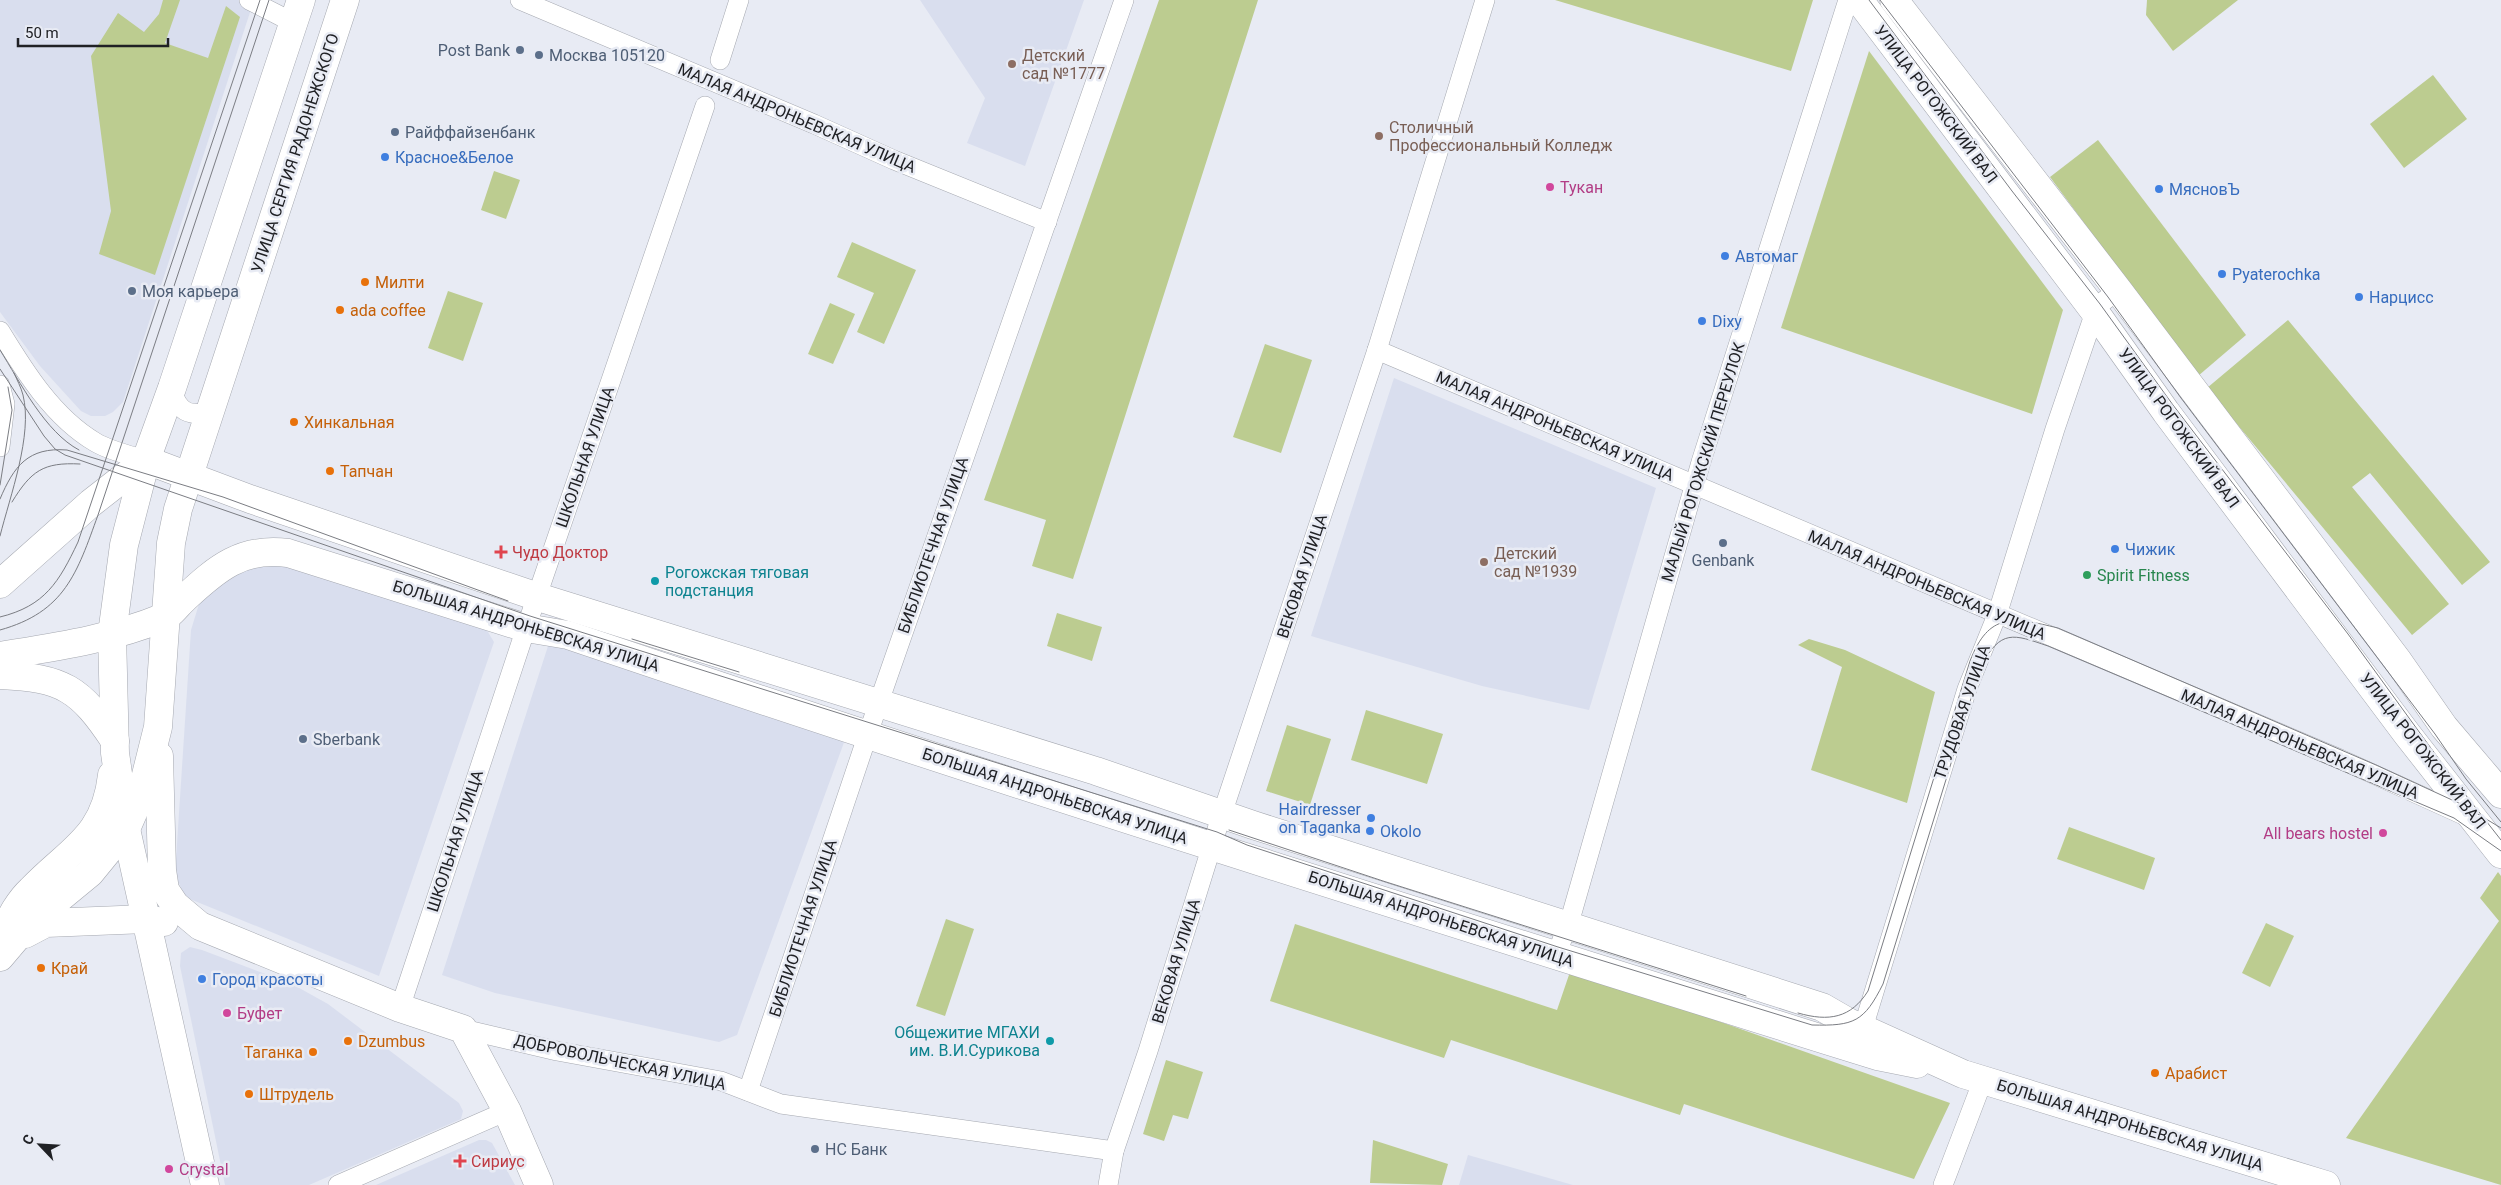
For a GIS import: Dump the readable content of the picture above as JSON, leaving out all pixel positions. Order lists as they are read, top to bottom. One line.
{"streets":{"main road":["УЛИЦА РОГОЖСКИЙ ВАЛ","УЛИЦА СЕРГИЯ РАДОНЕЖСКОГО","БОЛЬШАЯ АНДРОНЬЕВСКАЯ УЛИЦА","ДОБРОВОЛЬЧЕСКАЯ УЛИЦА"],"street":["МАЛАЯ АНДРОНЬЕВСКАЯ УЛИЦА","ШКОЛЬНАЯ УЛИЦА","МАЛЫЙ РОГОЖСКИЙ ПЕРЕУЛОК","БИБЛИОТЕЧНАЯ УЛИЦА","ВЕКОВАЯ УЛИЦА","ТРУДОВАЯ УЛИЦА"]},"crossings":[["УЛИЦА РОГОЖСКИЙ ВАЛ","МАЛАЯ АНДРОНЬЕВСКАЯ УЛИЦА"],["УЛИЦА РОГОЖСКИЙ ВАЛ","ТРУДОВАЯ УЛИЦА"],["МАЛАЯ АНДРОНЬЕВСКАЯ УЛИЦА","МАЛЫЙ РОГОЖСКИЙ ПЕРЕУЛОК"],["МАЛАЯ АНДРОНЬЕВСКАЯ УЛИЦА","БИБЛИОТЕЧНАЯ УЛИЦА"],["МАЛАЯ АНДРОНЬЕВСКАЯ УЛИЦА","ВЕКОВАЯ УЛИЦА"],["МАЛАЯ АНДРОНЬЕВСКАЯ УЛИЦА","ТРУДОВАЯ УЛИЦА"],["УЛИЦА СЕРГИЯ РАДОНЕЖСКОГО","БОЛЬШАЯ АНДРОНЬЕВСКАЯ УЛИЦА"],["ШКОЛЬНАЯ УЛИЦА","БОЛЬШАЯ АНДРОНЬЕВСКАЯ УЛИЦА"],["ШКОЛЬНАЯ УЛИЦА","ДОБРОВОЛЬЧЕСКАЯ УЛИЦА"],["МАЛЫЙ РОГОЖСКИЙ ПЕРЕУЛОК","БОЛЬШАЯ АНДРОНЬЕВСКАЯ УЛИЦА"],["БИБЛИОТЕЧНАЯ УЛИЦА","БОЛЬШАЯ АНДРОНЬЕВСКАЯ УЛИЦА"],["БИБЛИОТЕЧНАЯ УЛИЦА","ДОБРОВОЛЬЧЕСКАЯ УЛИЦА"],["ВЕКОВАЯ УЛИЦА","БОЛЬШАЯ АНДРОНЬЕВСКАЯ УЛИЦА"],["ВЕКОВАЯ УЛИЦА","ДОБРОВОЛЬЧЕСКАЯ УЛИЦА"],["БОЛЬШАЯ АНДРОНЬЕВСКАЯ УЛИЦА","ТРУДОВАЯ УЛИЦА"]],"places":{"other":["Post Bank","Москва 105120","Детский сад №1777","Райффайзенбанк","Столичный Профессиональный Колледж","Красное&Белое","Тукан","МясновЪ","Автомаг","Pyaterochka","Милти","Моя карьера","Нарцисс","ada coffee","Dixy","Хинкальная","Тапчан","Genbank","Чижик","Детский сад №1939","Spirit Fitness","Рогожская тяговая подстанция","Sberbank","Hairdresser on Taganka","Okolo","All bears hostel","Край","Город красоты","Буфет","Dzumbus","Общежитие МГАХИ им. В.И.Сурикова","Таганка","Арабист","Штрудель","НС Банк","Crystal"],"health":["Чудо Доктор","Сириус"]},"scale_bar":"50 m","north":"top left"}
